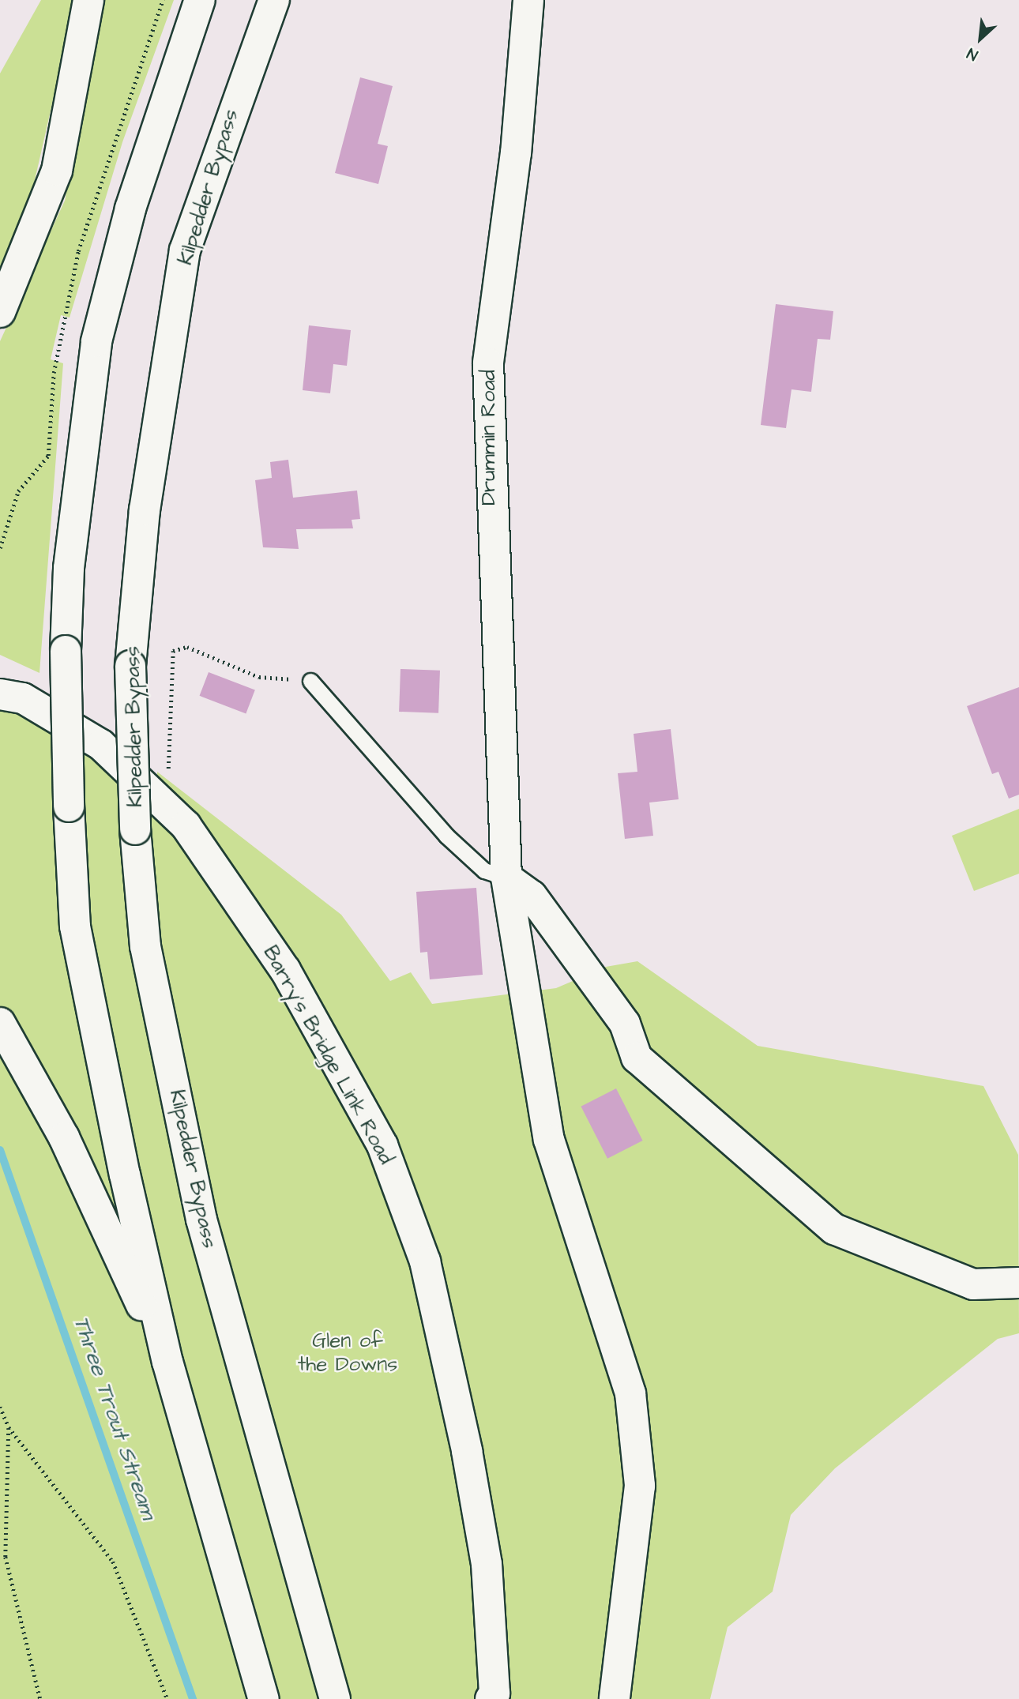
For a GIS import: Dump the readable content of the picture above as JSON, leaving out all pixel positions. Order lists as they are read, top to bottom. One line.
{"streets":{"main road":["Kilpedder Bypass","Drummin Road","Barry's Bridge Link Road"]},"water":["Three Trout Stream"],"parks":["Glen of the Downs"],"north":"bottom left"}
